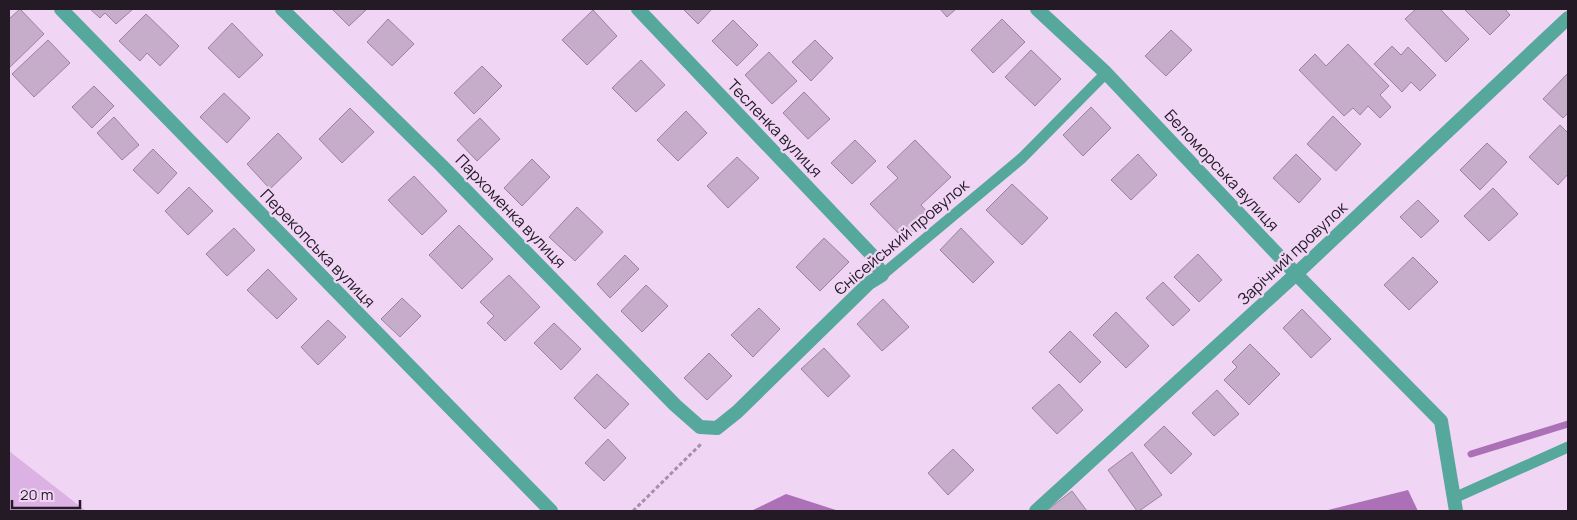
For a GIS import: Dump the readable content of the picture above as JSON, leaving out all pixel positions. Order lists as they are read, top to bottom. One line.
{"streets":{"street":["Тесленка вулиця","Беломорська вулиця","Пархоменка вулиця","Єнісейський провулок","Перекопська вулиця","Зарічний провулок"]},"crossings":[["Тесленка вулиця","Єнісейський провулок"],["Беломорська вулиця","Єнісейський провулок"],["Беломорська вулиця","Зарічний провулок"],["Пархоменка вулиця","Єнісейський провулок"]],"scale_bar":"20 m"}
